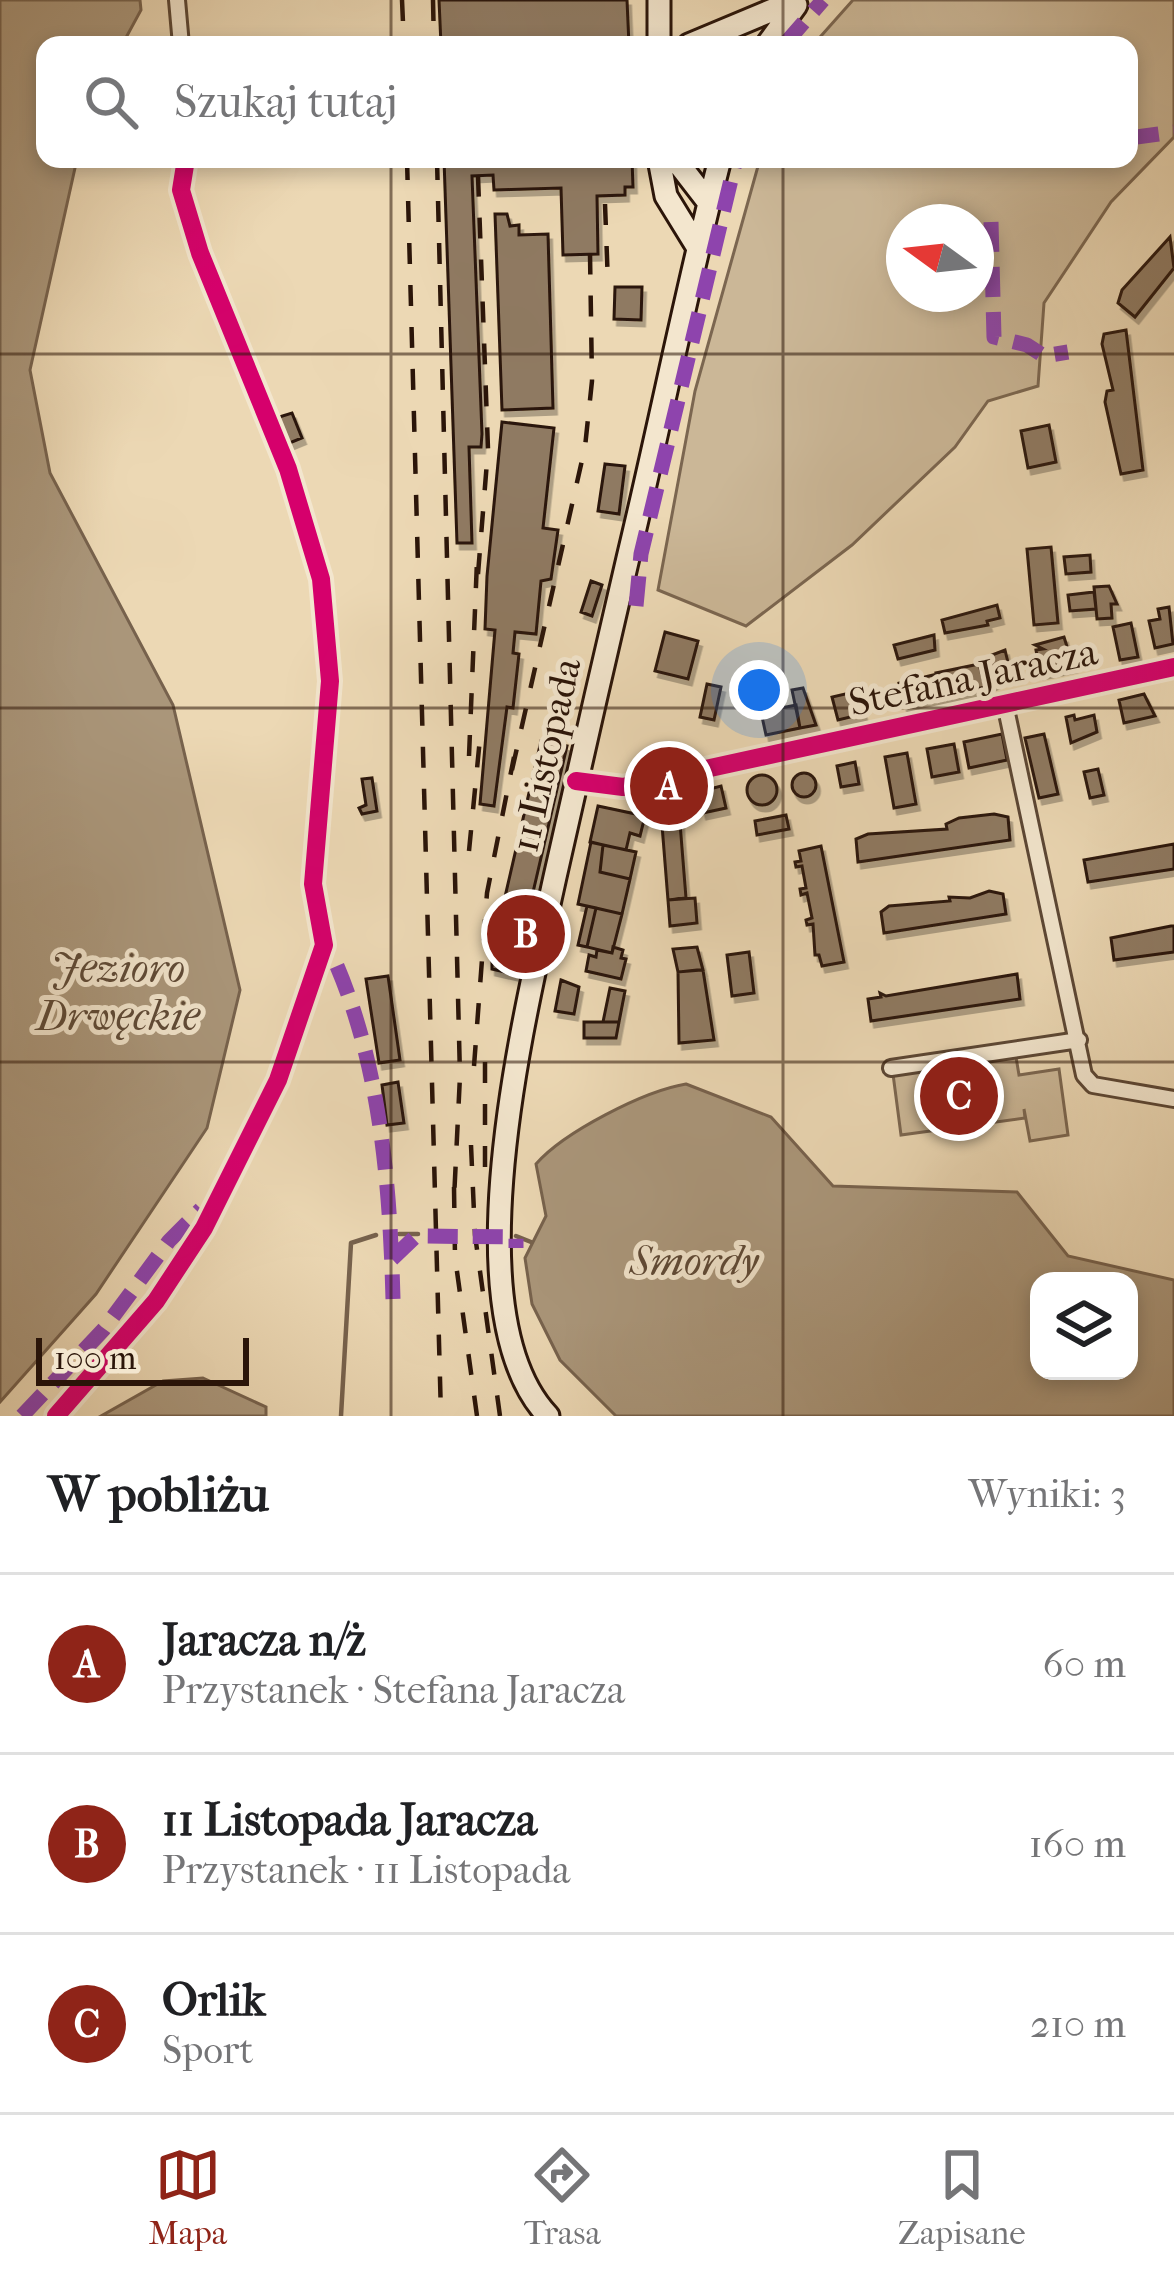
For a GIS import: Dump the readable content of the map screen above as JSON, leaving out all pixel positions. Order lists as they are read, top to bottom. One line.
{"streets":{"main road":["11 Listopada"],"street":["Stefana Jaracza"]},"crossings":[["Stefana Jaracza","11 Listopada"]],"water":["Jezioro Drwęckie","Smordy"],"scale_bar":"100 m","north":"left","page":{"search":"Szukaj tutaj","pins":["A","B","C"],"scale":"100 m","heading":["W pobliżu","Wyniki: 3"],"list":[{"mark":"A","name":"Jaracza n/ż","note":"Przystanek · Stefana Jaracza","value":"60 m"},{"mark":"B","name":"11 Listopada Jaracza","note":"Przystanek · 11 Listopada","value":"160 m"},{"mark":"C","name":"Orlik","note":"Sport","value":"210 m"}],"nav":["Mapa","Trasa","Zapisane"]}}
